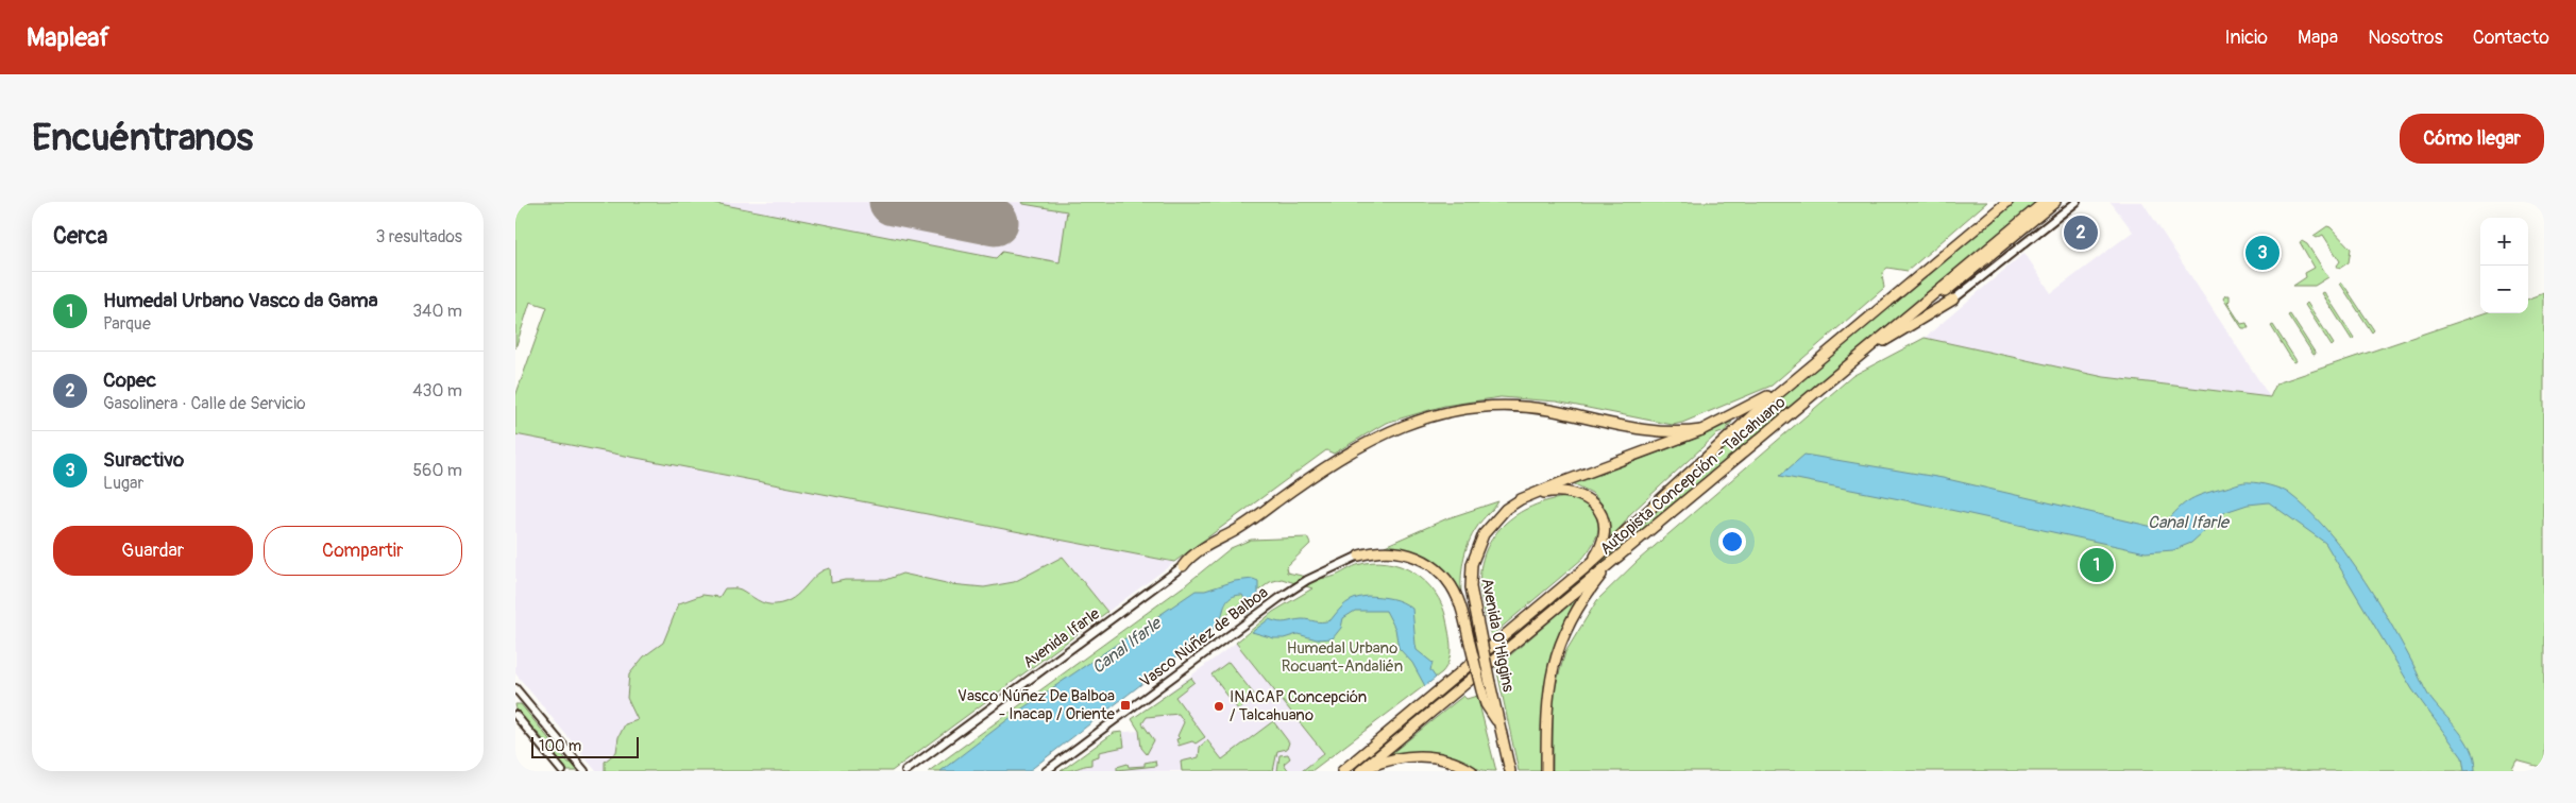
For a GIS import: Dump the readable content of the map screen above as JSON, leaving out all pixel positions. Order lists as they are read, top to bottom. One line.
{"streets":{"main road":["Autopista Concepción - Talcahuano","Avenida O'Higgins"],"street":["Vasco Núñez de Balboa","Avenida Ifarle"]},"water":["Canal Ifarle"],"parks":["Humedal Urbano Rocuant-Andalién"],"places":{"transit":["Vasco Núñez De Balboa - Inacap / Oriente"],"other":["INACAP Concepción / Talcahuano"]},"scale_bar":"100 m","page":{"header":"Mapleaf","nav":["Inicio","Mapa","Nosotros","Contacto"],"buttons":["Cómo llegar",["Guardar","Compartir"]],"title":"Encuéntranos","heading":["Cerca","3 resultados"],"pins":["2","3","1"],"map_buttons":["+","−"],"list":[{"mark":"1","name":"Humedal Urbano Vasco da Gama","note":"Parque","value":"340 m"},{"mark":"2","name":"Copec","note":"Gasolinera · Calle de Servicio","value":"430 m"},{"mark":"3","name":"Suractivo","note":"Lugar","value":"560 m"}],"scale":"100 m"}}
